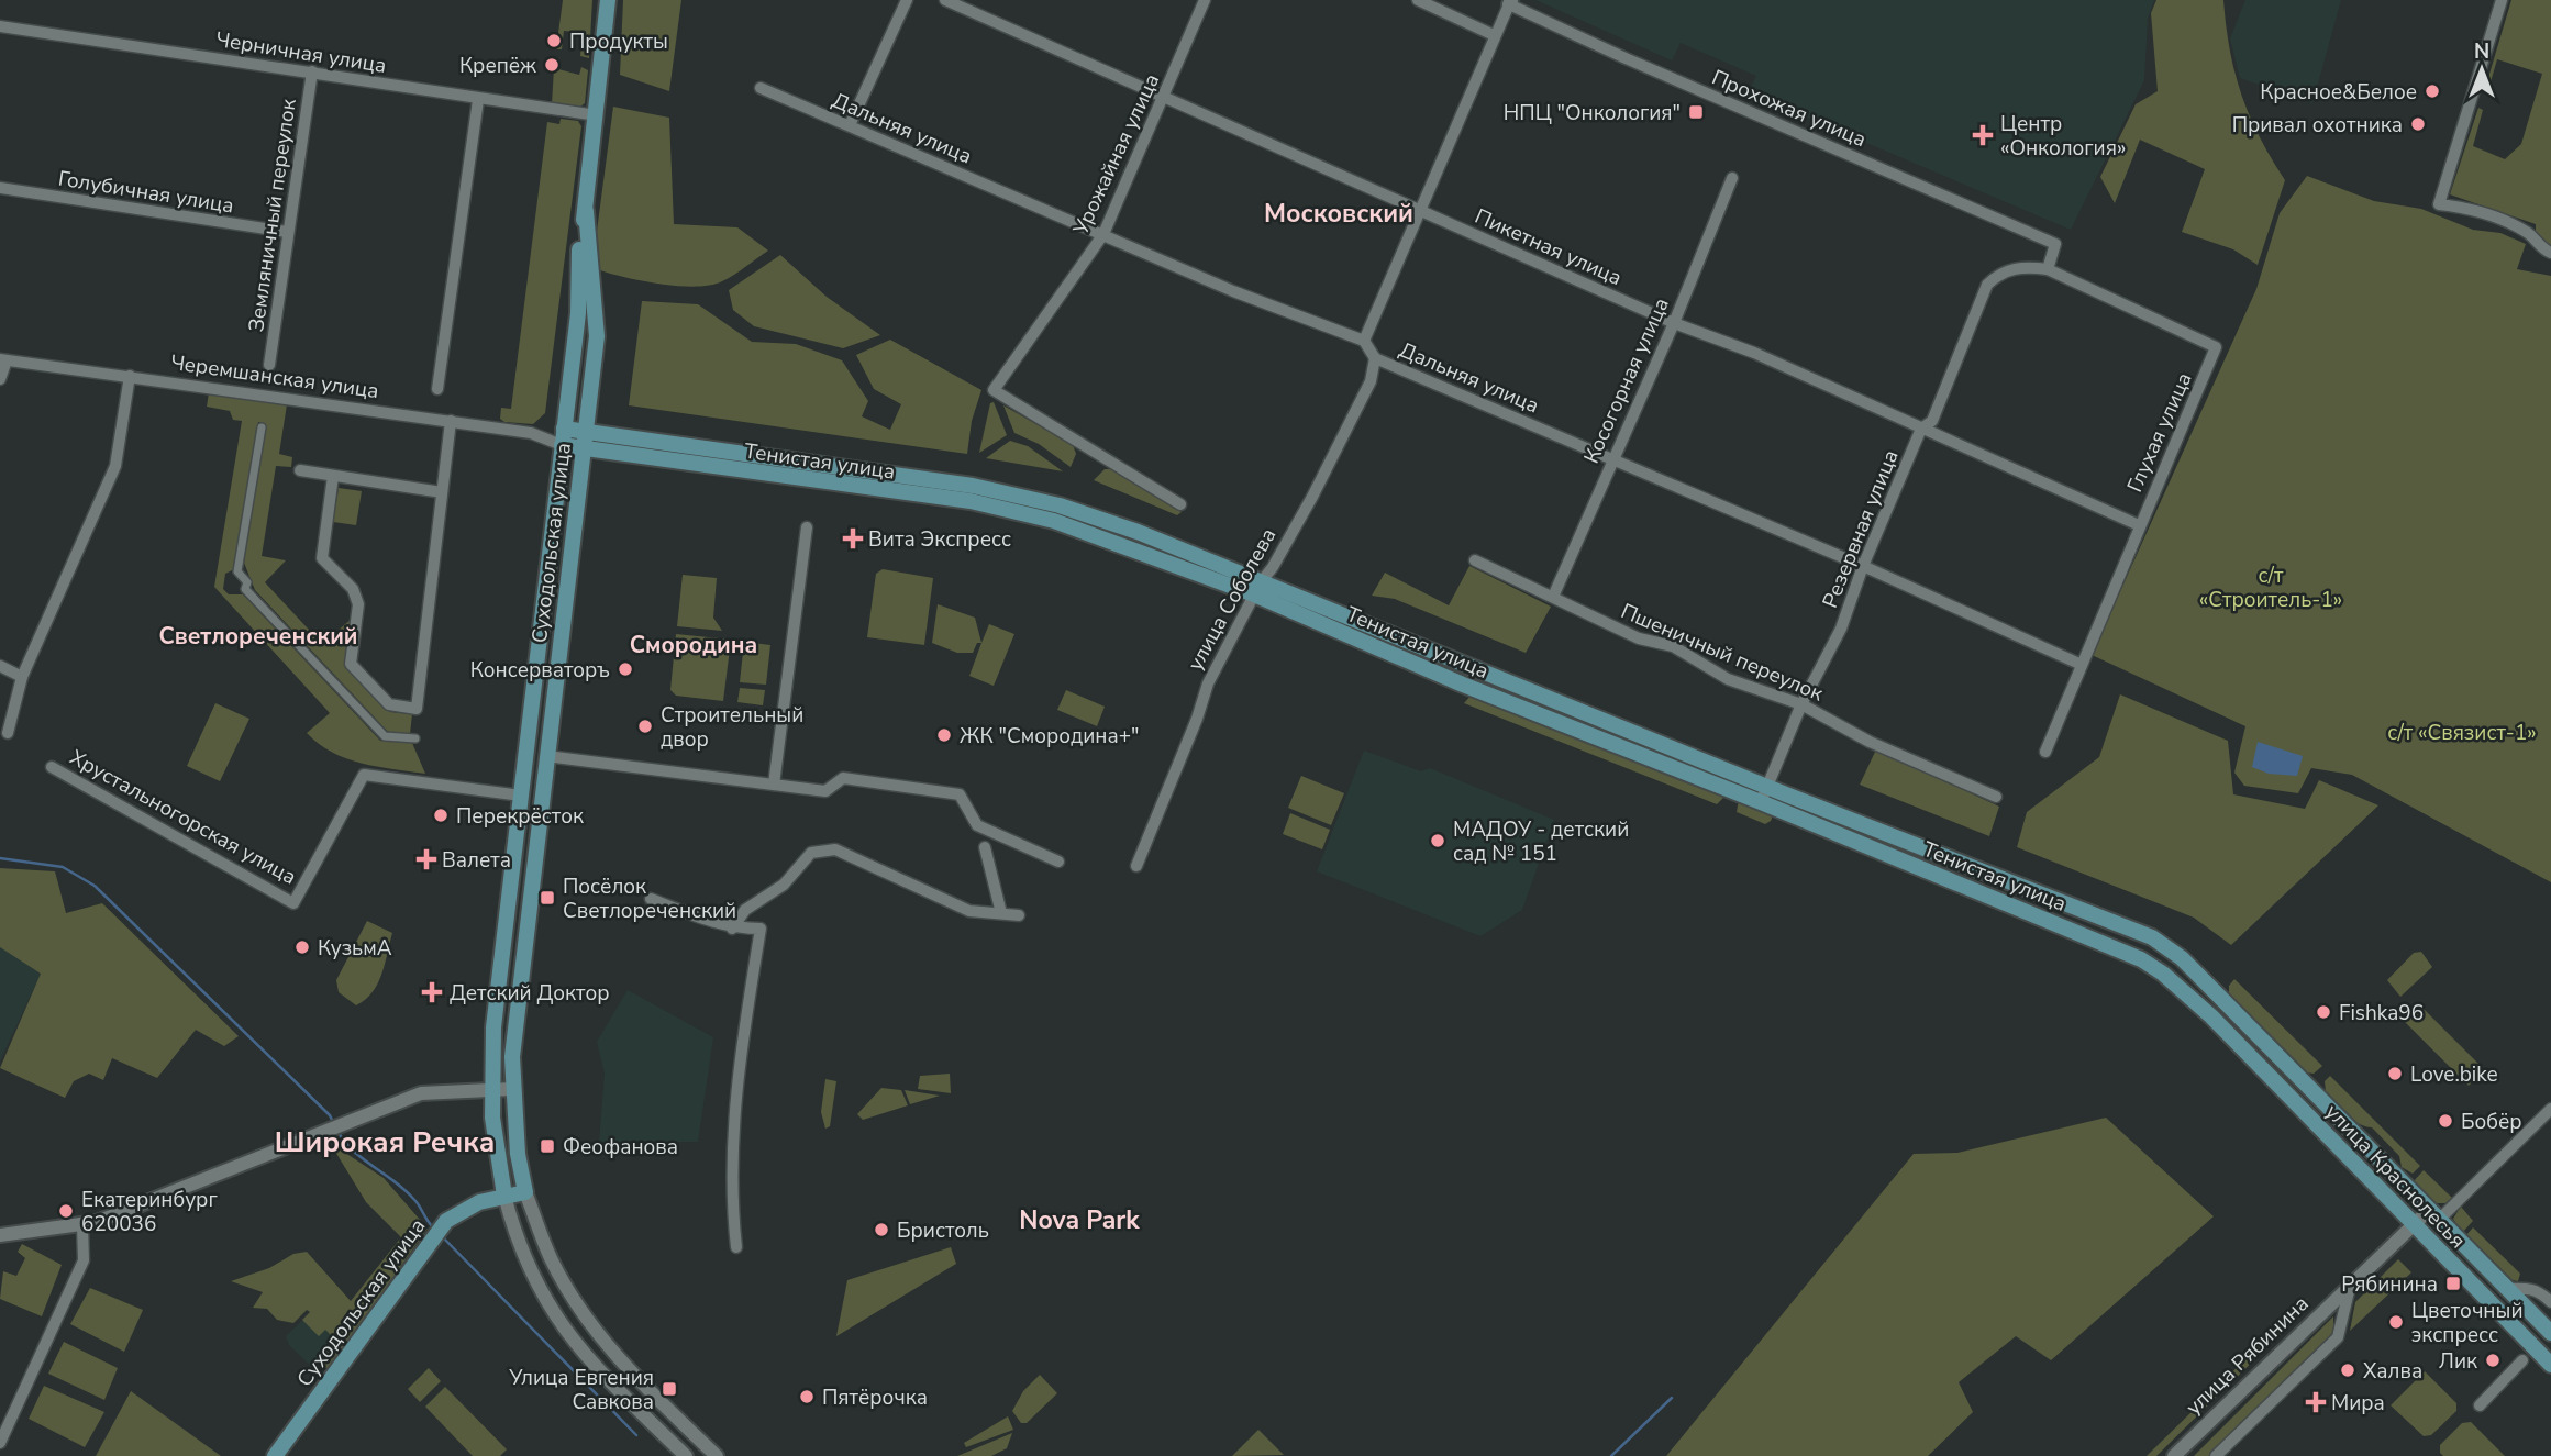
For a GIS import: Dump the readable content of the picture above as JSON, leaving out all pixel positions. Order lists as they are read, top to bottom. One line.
{"streets":{"main road":["Тенистая улица","Суходольская улица","улица Краснолесья"],"street":["Черничная улица","Прохожая улица","Дальняя улица","Урожайная улица","Голубичная улица","Земляничный переулок","Пикетная улица","Черемшанская улица","Косогорная улица","Глухая улица","Резервная улица","улица Соболева","Пшеничный переулок","Хрустальногорская улица","улица Рябинина"]},"crossings":[["Черничная улица","Земляничный переулок"],["Черничная улица","Суходольская улица"],["Прохожая улица","Глухая улица"],["Дальняя улица","Урожайная улица"],["Дальняя улица","Косогорная улица"],["Дальняя улица","Глухая улица"],["Дальняя улица","Резервная улица"],["Дальняя улица","улица Соболева"],["Урожайная улица","Пикетная улица"],["Голубичная улица","Земляничный переулок"],["Пикетная улица","Косогорная улица"],["Пикетная улица","Глухая улица"],["Пикетная улица","Резервная улица"],["Черемшанская улица","Тенистая улица"],["Черемшанская улица","Суходольская улица"],["Косогорная улица","Пшеничный переулок"],["Глухая улица","Резервная улица"],["Тенистая улица","Резервная улица"],["Тенистая улица","Суходольская улица"],["Тенистая улица","улица Соболева"],["Тенистая улица","улица Краснолесья"],["Резервная улица","Пшеничный переулок"],["Суходольская улица","Хрустальногорская улица"],["улица Краснолесья","улица Рябинина"]],"districts":["Московский","Светлореченский","Смородина","Широкая Речка","Nova Park"],"parks":["с/т «Строитель-1»","с/т «Связист-1»"],"places":{"other":["Продукты","Крепёж","Красное&Белое","Привал охотника","Консерваторъ","Строительный двор","ЖК \"Смородина+\"","Перекрёсток","МАДОУ - детский сад № 151","КузьмА","Fishka96","Love.bike","Бобёр","Екатеринбург 620036","Бристоль","Цветочный экспресс","Лик","Халва","Пятёрочка"],"transit":["НПЦ \"Онкология\"","Посёлок Светлореченский","Феофанова","Рябинина","Улица Евгения Савкова"],"health":["Центр «Онкология»","Вита Экспресс","Валета","Детский Доктор","Мира"]},"north":"top"}
